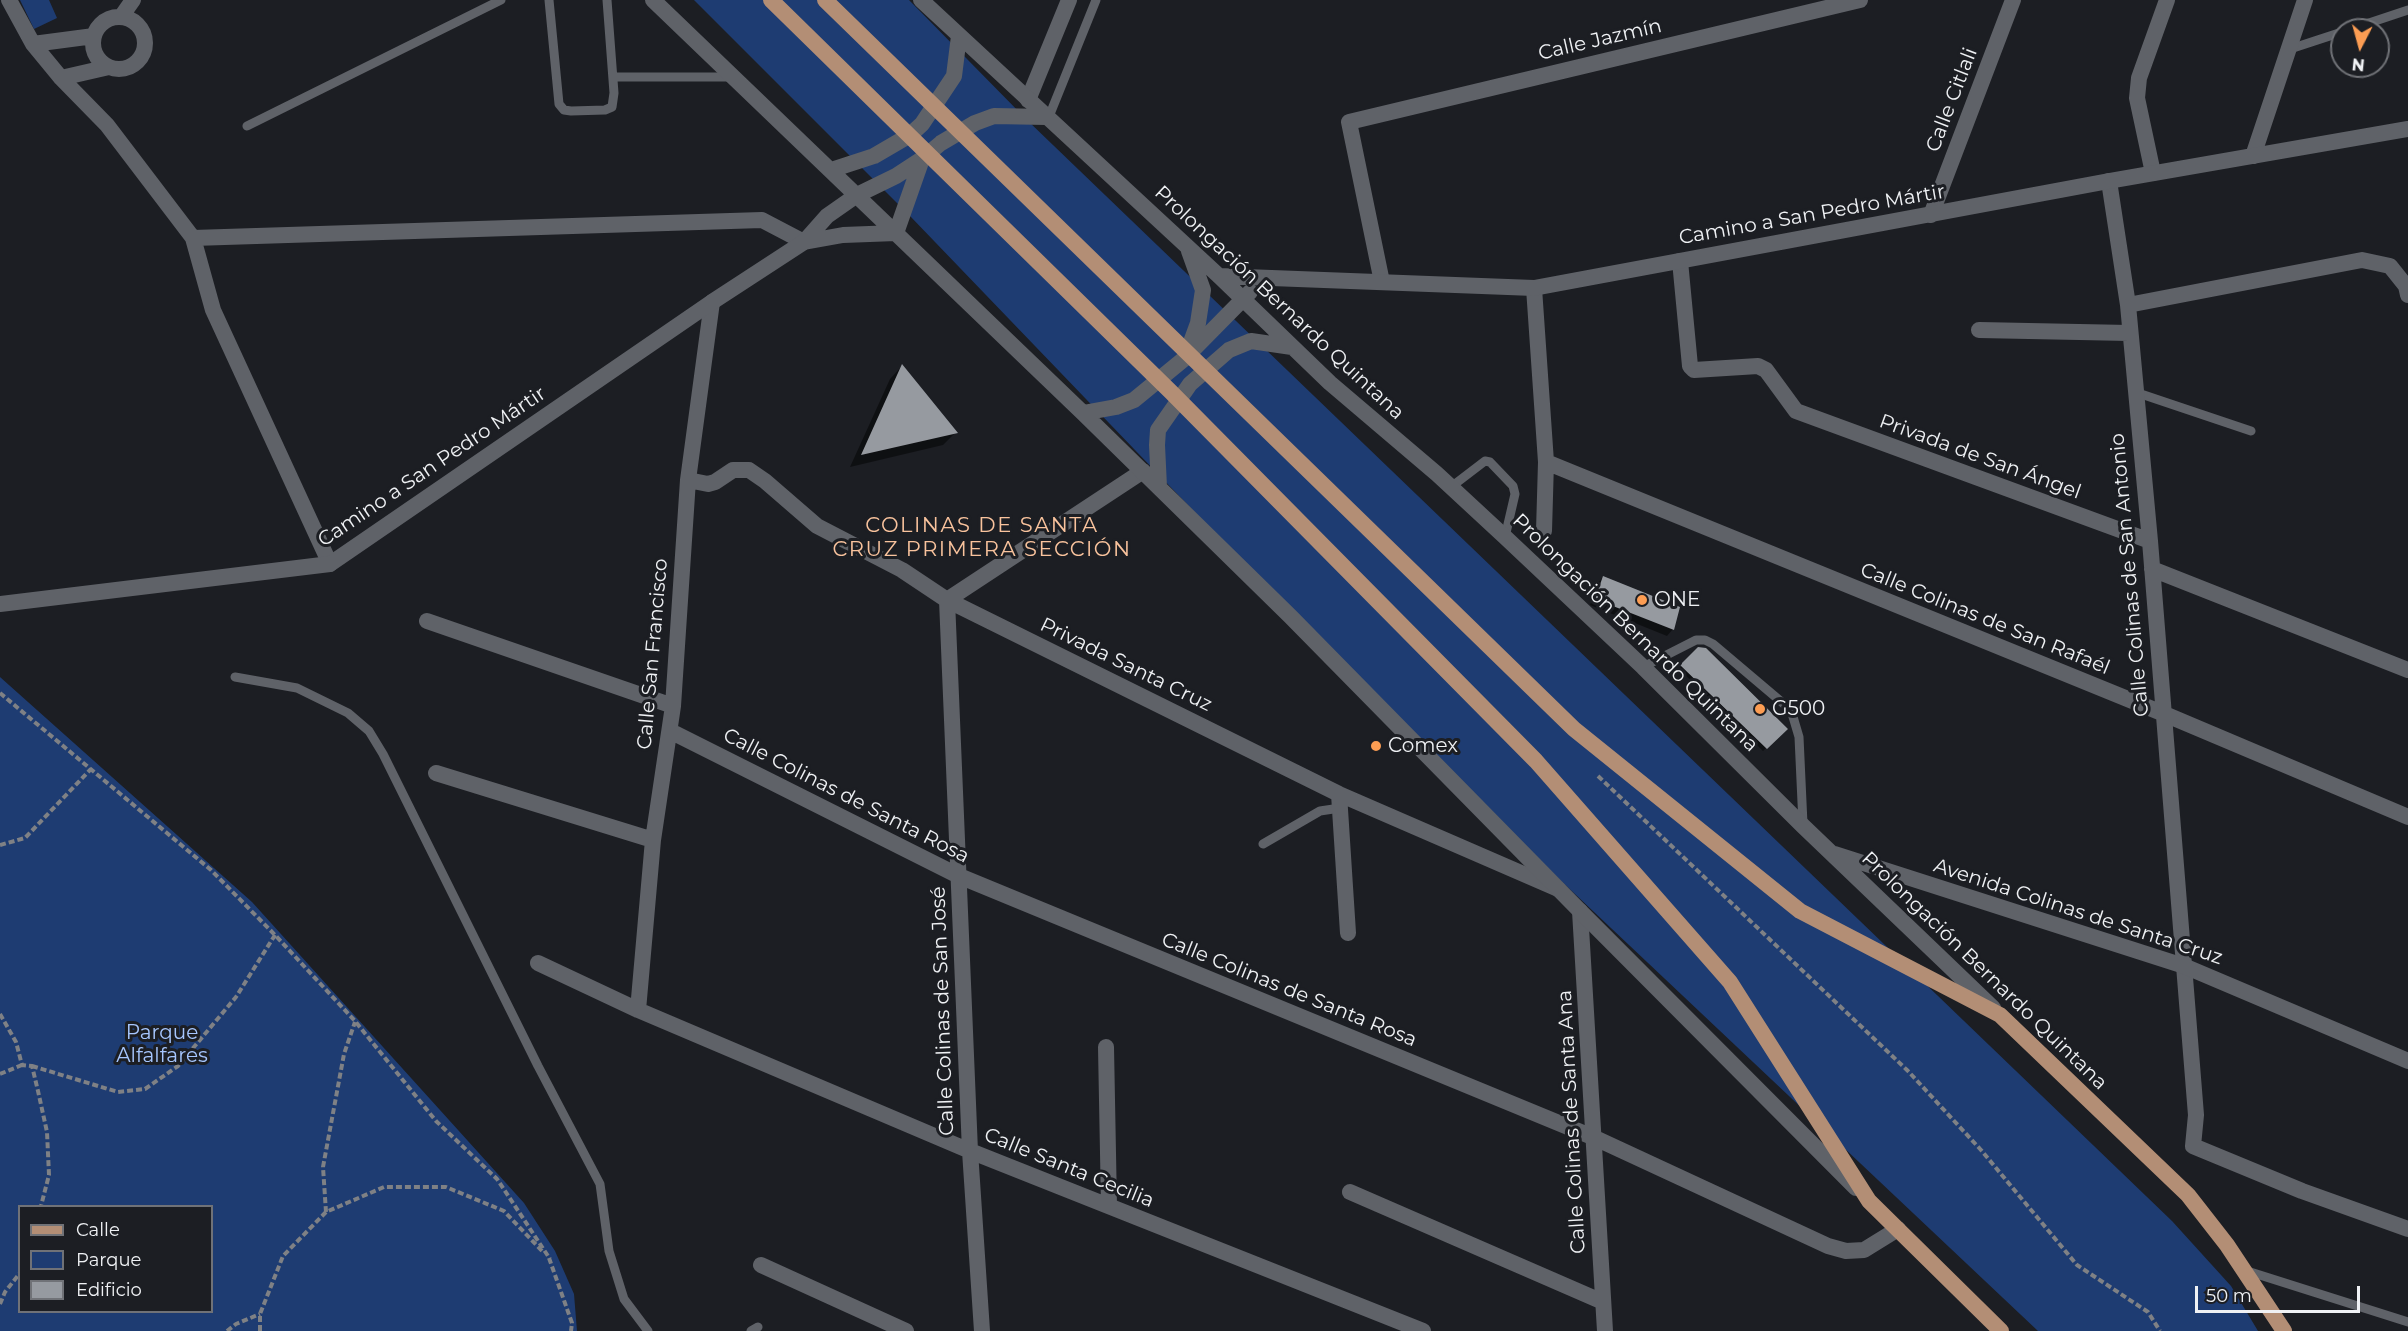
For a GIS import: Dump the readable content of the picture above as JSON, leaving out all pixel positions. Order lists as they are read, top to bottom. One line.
{"streets":{"main road":["Prolongación Bernardo Quintana"],"street":["Calle Jazmín","Calle Citlali","Camino a San Pedro Mártir","Privada de San Ángel","Calle Colinas de San Antonio","Calle Colinas de San Rafaél","Calle San Francisco","Privada Santa Cruz","Calle Colinas de Santa Rosa","Avenida Colinas de Santa Cruz","Calle Colinas de San José","Calle Colinas de Santa Ana","Calle Santa Cecilia"]},"crossings":[["Calle Jazmín","Camino a San Pedro Mártir"],["Calle Citlali","Camino a San Pedro Mártir"],["Camino a San Pedro Mártir","Prolongación Bernardo Quintana"],["Camino a San Pedro Mártir","Privada de San Ángel"],["Camino a San Pedro Mártir","Calle Colinas de San Antonio"],["Camino a San Pedro Mártir","Calle San Francisco"],["Prolongación Bernardo Quintana","Avenida Colinas de Santa Cruz"],["Privada de San Ángel","Calle Colinas de San Antonio"],["Calle Colinas de San Antonio","Calle Colinas de San Rafaél"],["Calle Colinas de San Antonio","Avenida Colinas de Santa Cruz"],["Calle San Francisco","Privada Santa Cruz"],["Calle San Francisco","Calle Colinas de Santa Rosa"],["Calle San Francisco","Calle Santa Cecilia"],["Privada Santa Cruz","Calle Colinas de San José"],["Calle Colinas de Santa Rosa","Calle Colinas de San José"],["Calle Colinas de Santa Rosa","Calle Colinas de Santa Ana"],["Calle Colinas de San José","Calle Santa Cecilia"]],"districts":["COLINAS DE SANTA CRUZ PRIMERA SECCIÓN"],"parks":["Parque Alfalfares"],"places":["ONE","G500","Comex"],"legend":["Calle","Parque","Edificio"],"scale_bar":"50 m","north":"bottom"}
